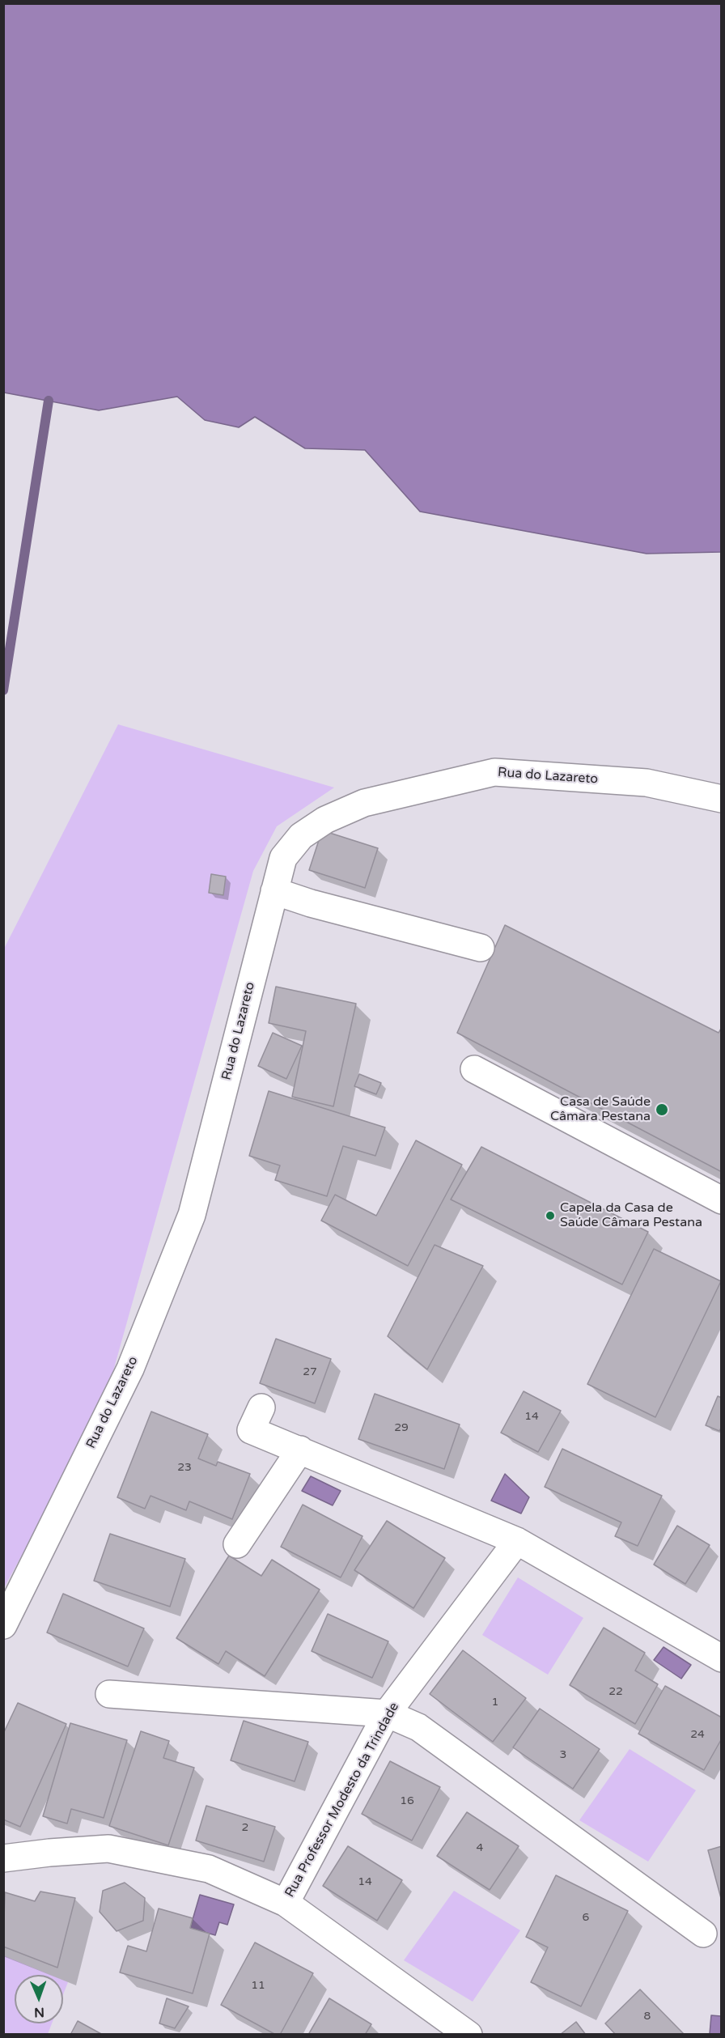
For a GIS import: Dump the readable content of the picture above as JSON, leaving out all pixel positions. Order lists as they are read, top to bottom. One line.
{"streets":{"street":["Rua do Lazareto","Rua Professor Modesto da Trindade"]},"places":["Casa de Saúde Câmara Pestana","Capela da Casa de Saúde Câmara Pestana"],"house_numbers":["27","14","29","23","22","1","24","3","16","2","4","14","6","11","8"],"north":"bottom"}
